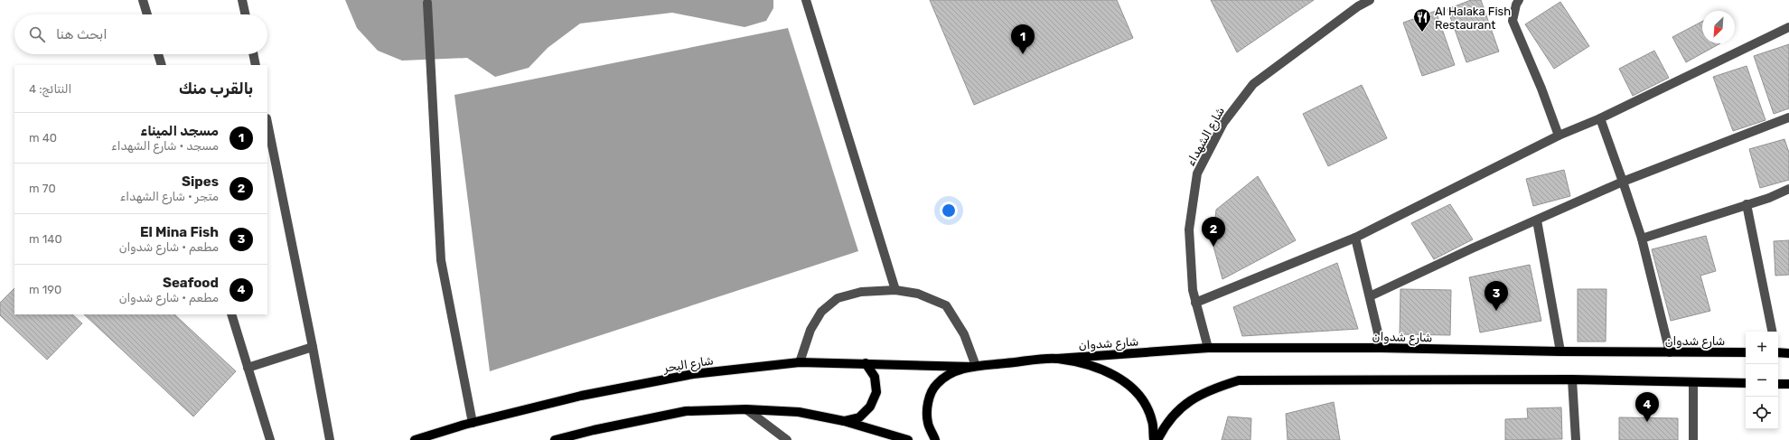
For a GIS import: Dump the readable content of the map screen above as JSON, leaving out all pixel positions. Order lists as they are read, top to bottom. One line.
{"streets":{"main road":["شارع شدوان","شارع البحر"],"street":["شارع الشهداء"]},"crossings":[["شارع الشهداء","شارع شدوان"],["شارع شدوان","شارع البحر"]],"places":{"restaurant":["Al Halaka Fish Restaurant"]},"north":"bottom left","page":{"search":"ابحث هنا","pins":["1","2","3","4"],"heading":["بالقرب منك","النتائج: 4"],"list":[{"mark":"1","name":"مسجد الميناء","note":"مسجد · شارع الشهداء","value":"40 m"},{"mark":"2","name":"Sipes","note":"متجر · شارع الشهداء","value":"70 m"},{"mark":"3","name":"El Mina Fish","note":"مطعم · شارع شدوان","value":"140 m"},{"mark":"4","name":"Seafood","note":"مطعم · شارع شدوان","value":"190 m"}],"map_buttons":["+","−"]}}
